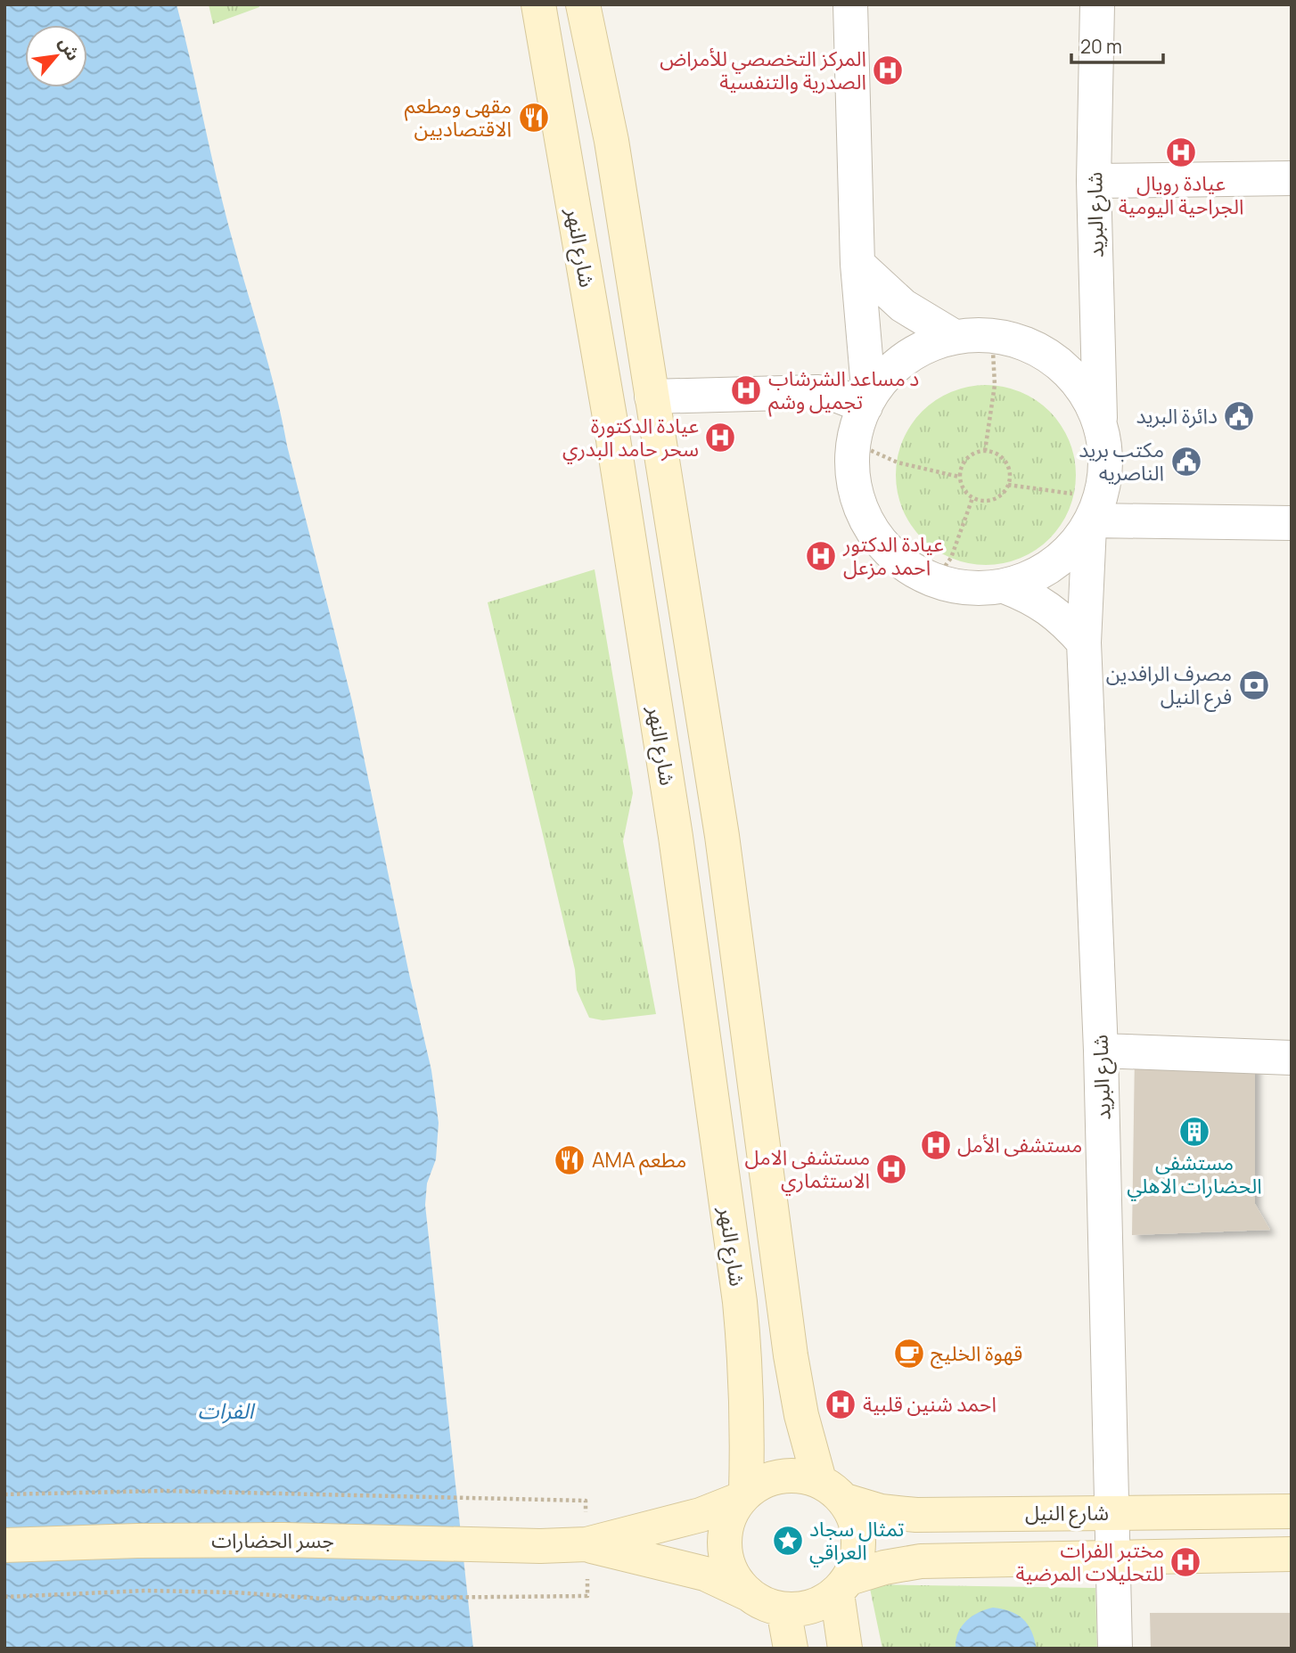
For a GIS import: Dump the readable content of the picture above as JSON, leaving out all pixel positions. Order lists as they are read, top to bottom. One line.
{"streets":{"main road":["شارع النهر","شارع النيل","جسر الحضارات"],"street":["شارع البريد"]},"crossings":[["شارع البريد","شارع النيل"],["شارع النهر","شارع النيل"]],"water":["الفرات"],"places":{"hospital":["المركز التخصصي للأمراض الصدرية والتنفسية","عيادة رويال الجراحية اليومية","د مساعد الشرشاب تجميل وشم","عيادة الدكتورة سحر حامد البدري","عيادة الدكتور احمد مزعل","مستشفى الأمل","مستشفى الامل الاستثماري","احمد شنين قلبية","مختبر الفرات للتحليلات المرضية"],"restaurant":["مقهى ومطعم الاقتصاديين","AMA مطعم"],"public building":["دائرة البريد","مكتب بريد الناصريه"],"bank":["مصرف الرافدين فرع النيل"],"building":["مستشفى الحضارات الاهلي"],"cafe":["قهوة الخليج"],"place":["تمثال سجاد العراقي"]},"scale_bar":"20 m","north":"top right"}
